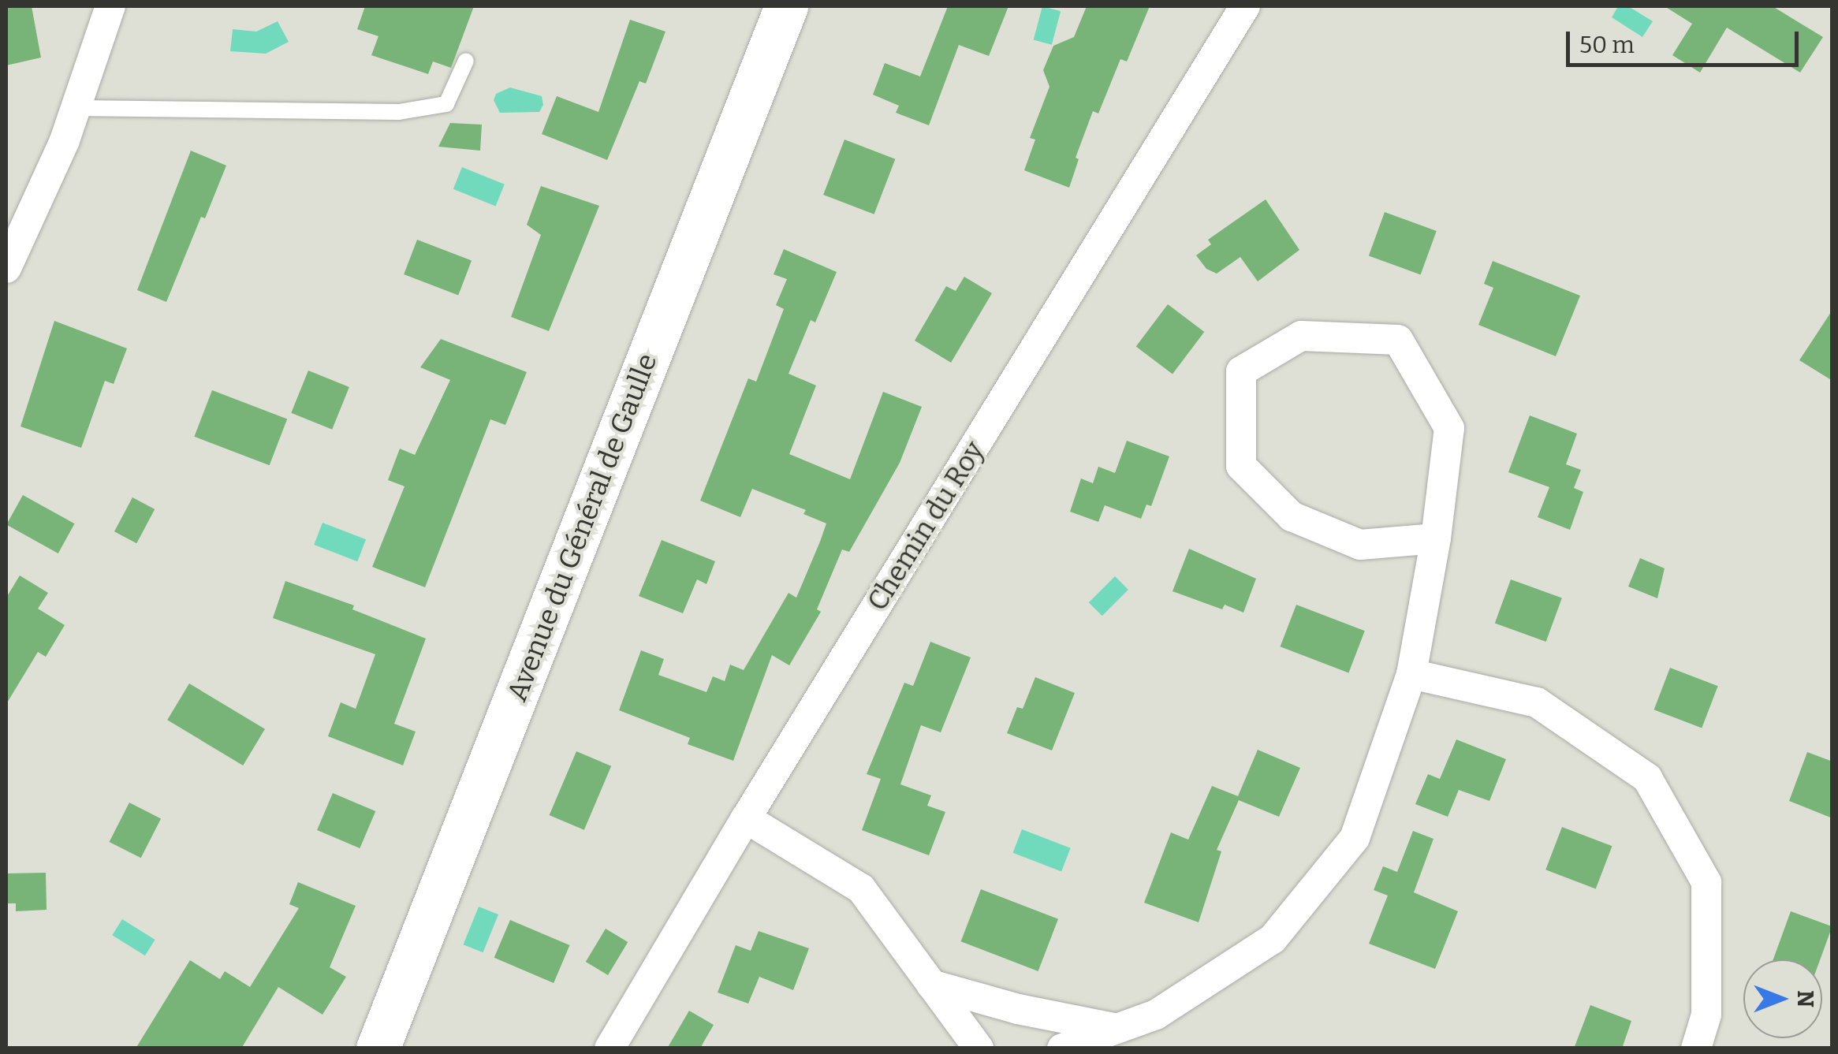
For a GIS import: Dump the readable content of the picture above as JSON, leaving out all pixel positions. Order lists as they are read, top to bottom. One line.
{"streets":{"main road":["Avenue du Général de Gaulle"],"street":["Chemin du Roy"]},"scale_bar":"50 m","north":"right"}
